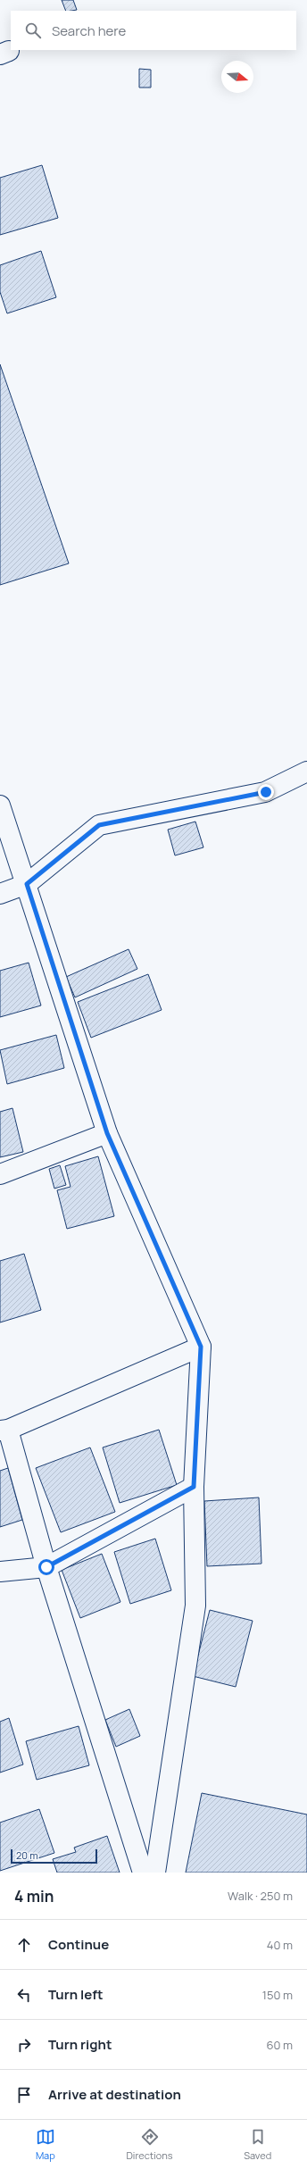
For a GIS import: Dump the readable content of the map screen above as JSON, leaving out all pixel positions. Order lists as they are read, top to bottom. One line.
{"scale_bar":"20 m","north":"right","page":{"search":"Search here","scale":"20 m","heading":["4 min","Walk · 250 m"],"list":[["Continue","40 m"],["Turn left","150 m"],["Turn right","60 m"],"Arrive at destination"],"nav":["Map","Directions","Saved"]}}
